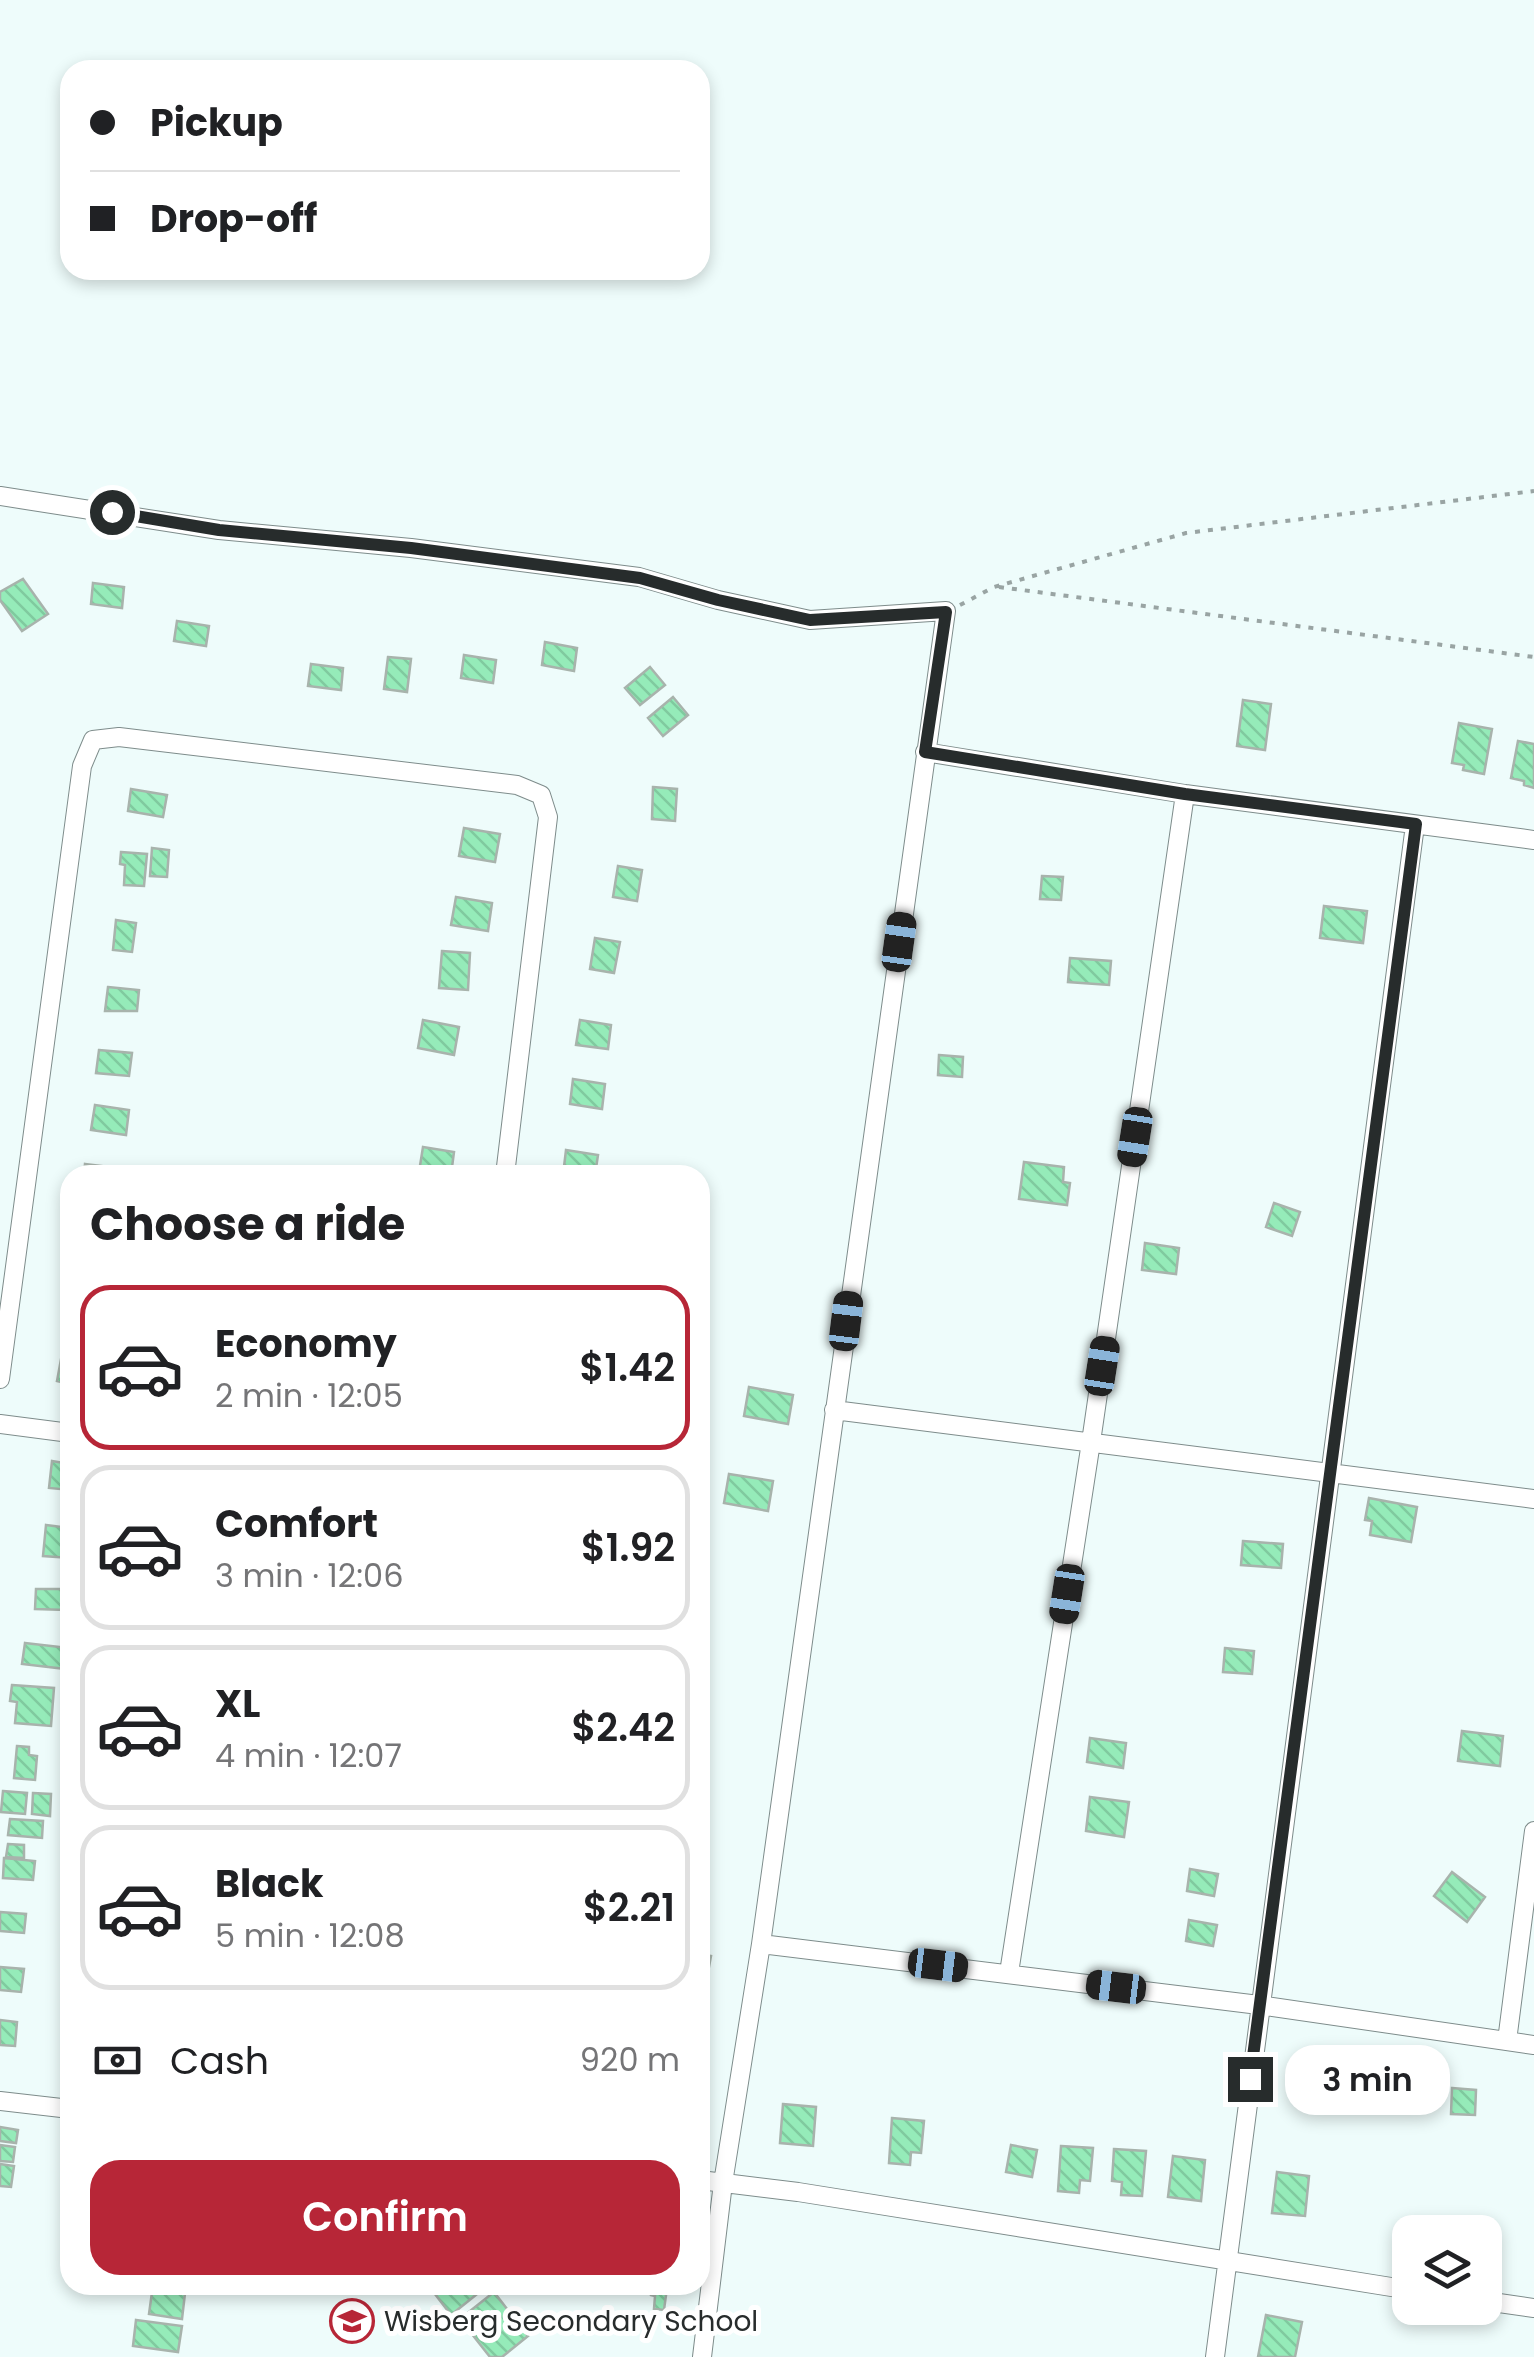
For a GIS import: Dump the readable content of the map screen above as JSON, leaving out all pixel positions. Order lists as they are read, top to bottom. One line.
{"places":{"school or university":["Wisberg Secondary School"]},"page":{"banner":["Pickup","Drop-off"],"heading":"Choose a ride","list":[{"name":"Economy","note":"2 min · 12:05","value":"$1.42"},{"name":"Comfort","note":"3 min · 12:06","value":"$1.92"},{"name":"XL","note":"4 min · 12:07","value":"$2.42"},{"name":"Black","note":"5 min · 12:08","value":"$2.21"}],"pay":["Cash","920 m"],"bubble":"3 min","buttons":"Confirm"}}
